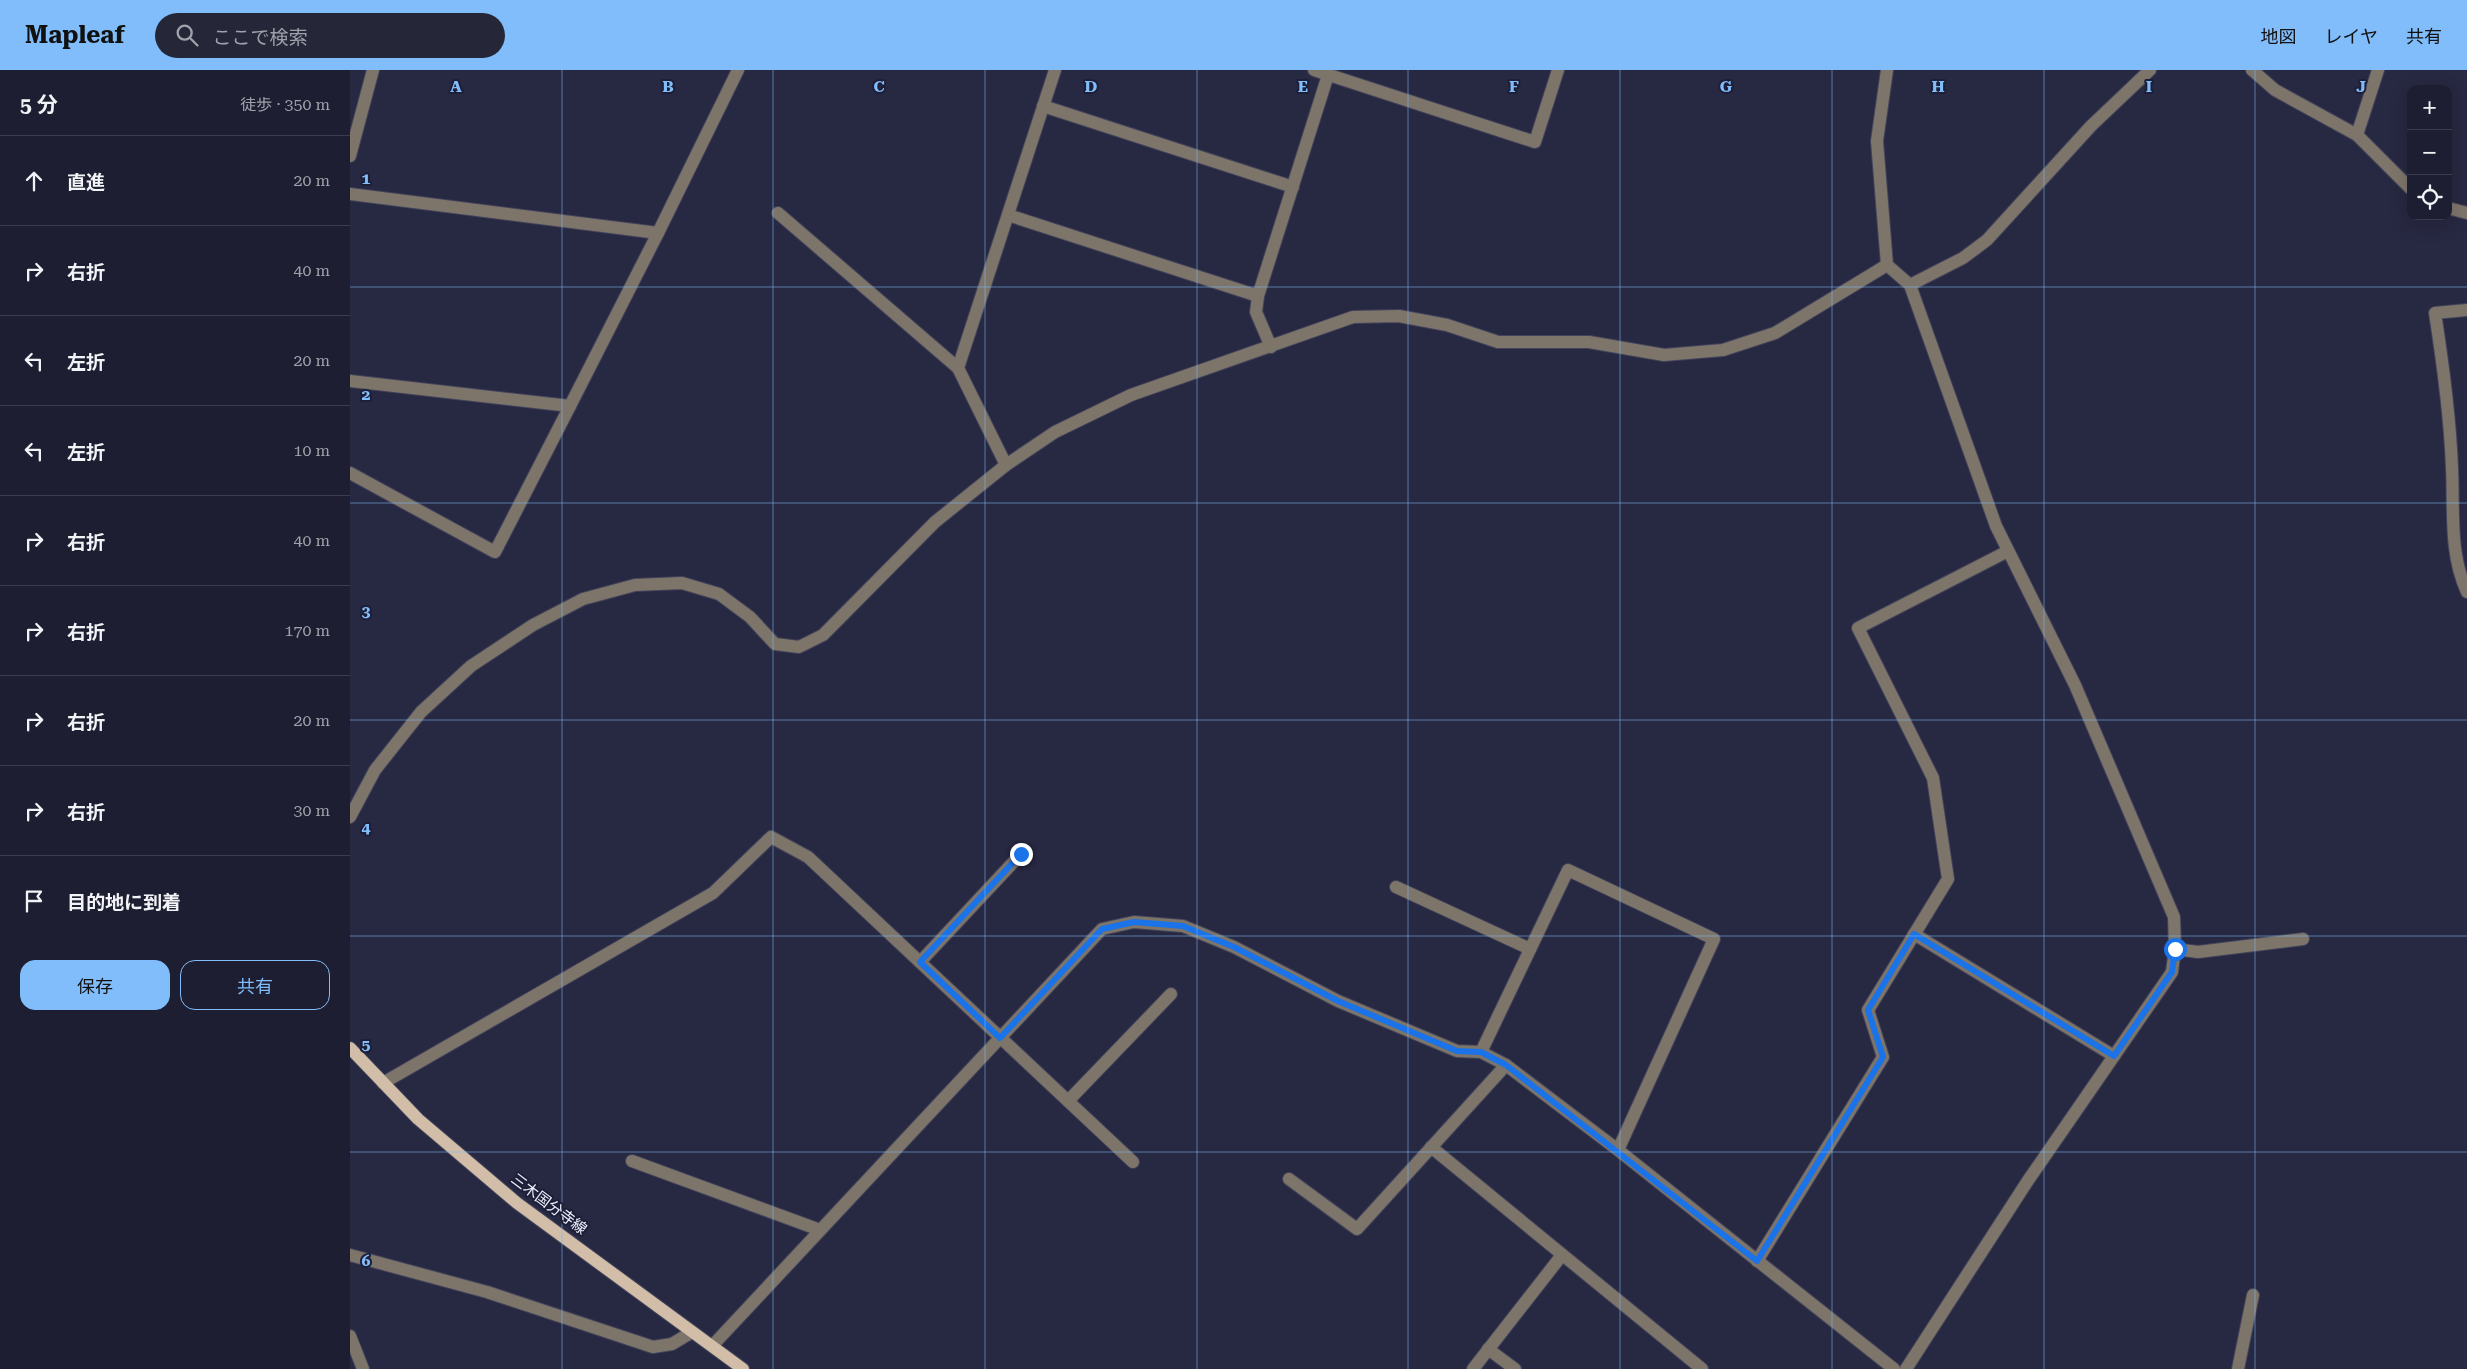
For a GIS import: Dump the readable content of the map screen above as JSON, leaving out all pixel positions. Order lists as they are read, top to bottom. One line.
{"streets":{"main road":["三木国分寺線"]},"page":{"header":"Mapleaf","search":"ここで検索","nav":["地図","レイヤ","共有"],"heading":["5 分","徒歩 · 350 m"],"map_buttons":["+","−"],"list":[["直進","20 m"],["右折","40 m"],["左折","20 m"],["左折","10 m"],["右折","40 m"],["右折","170 m"],["右折","20 m"],["右折","30 m"],"目的地に到着"],"buttons":["保存","共有"]},"grid":{"columns":["A","B","C","D","E","F","G","H","I","J"],"rows":["1","2","3","4","5","6"]}}
